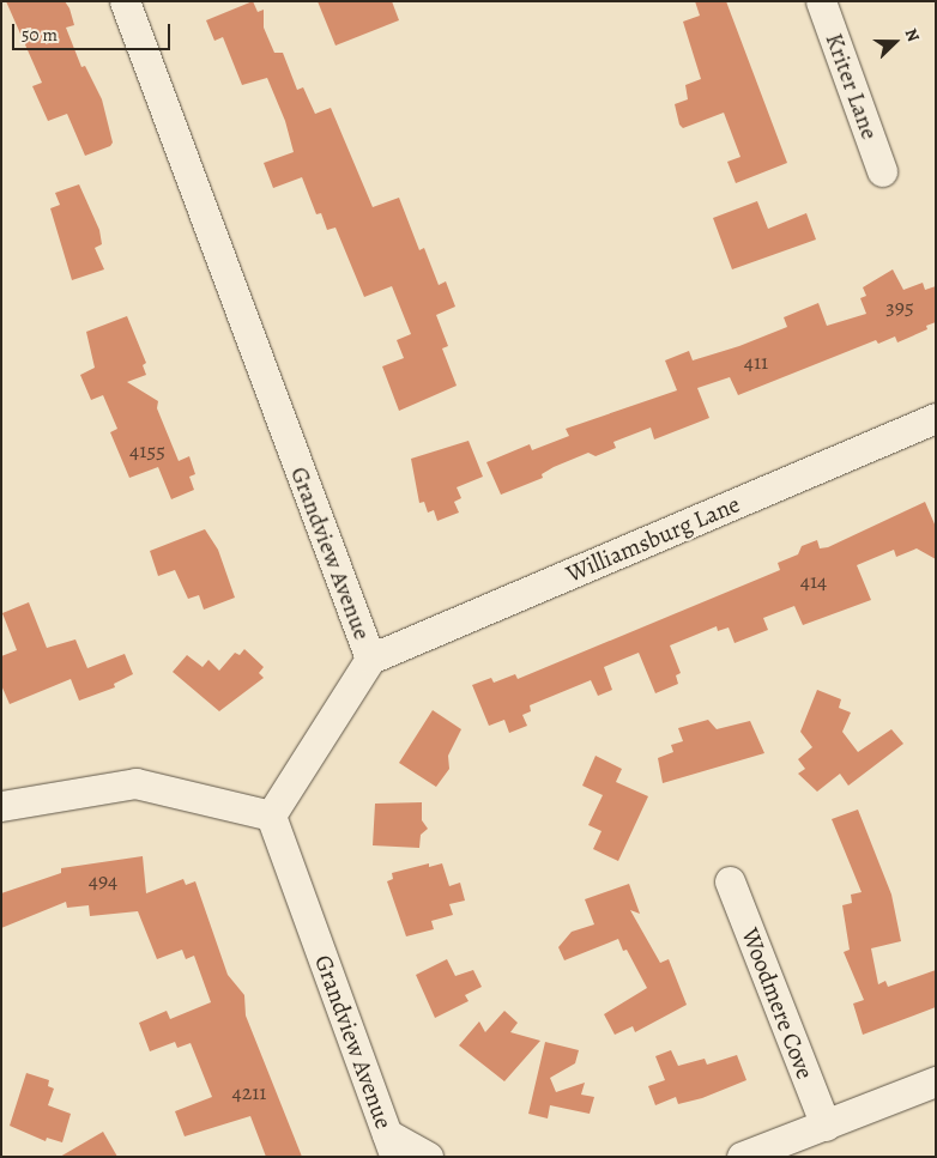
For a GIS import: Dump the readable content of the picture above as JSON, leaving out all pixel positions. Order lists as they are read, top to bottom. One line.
{"streets":{"street":["Kriter Lane","Williamsburg Lane","Grandview Avenue","Woodmere Cove"]},"crossings":[["Williamsburg Lane","Grandview Avenue"]],"house_numbers":["395","411","4155","414","494","4211"],"scale_bar":"50 m","north":"right"}
